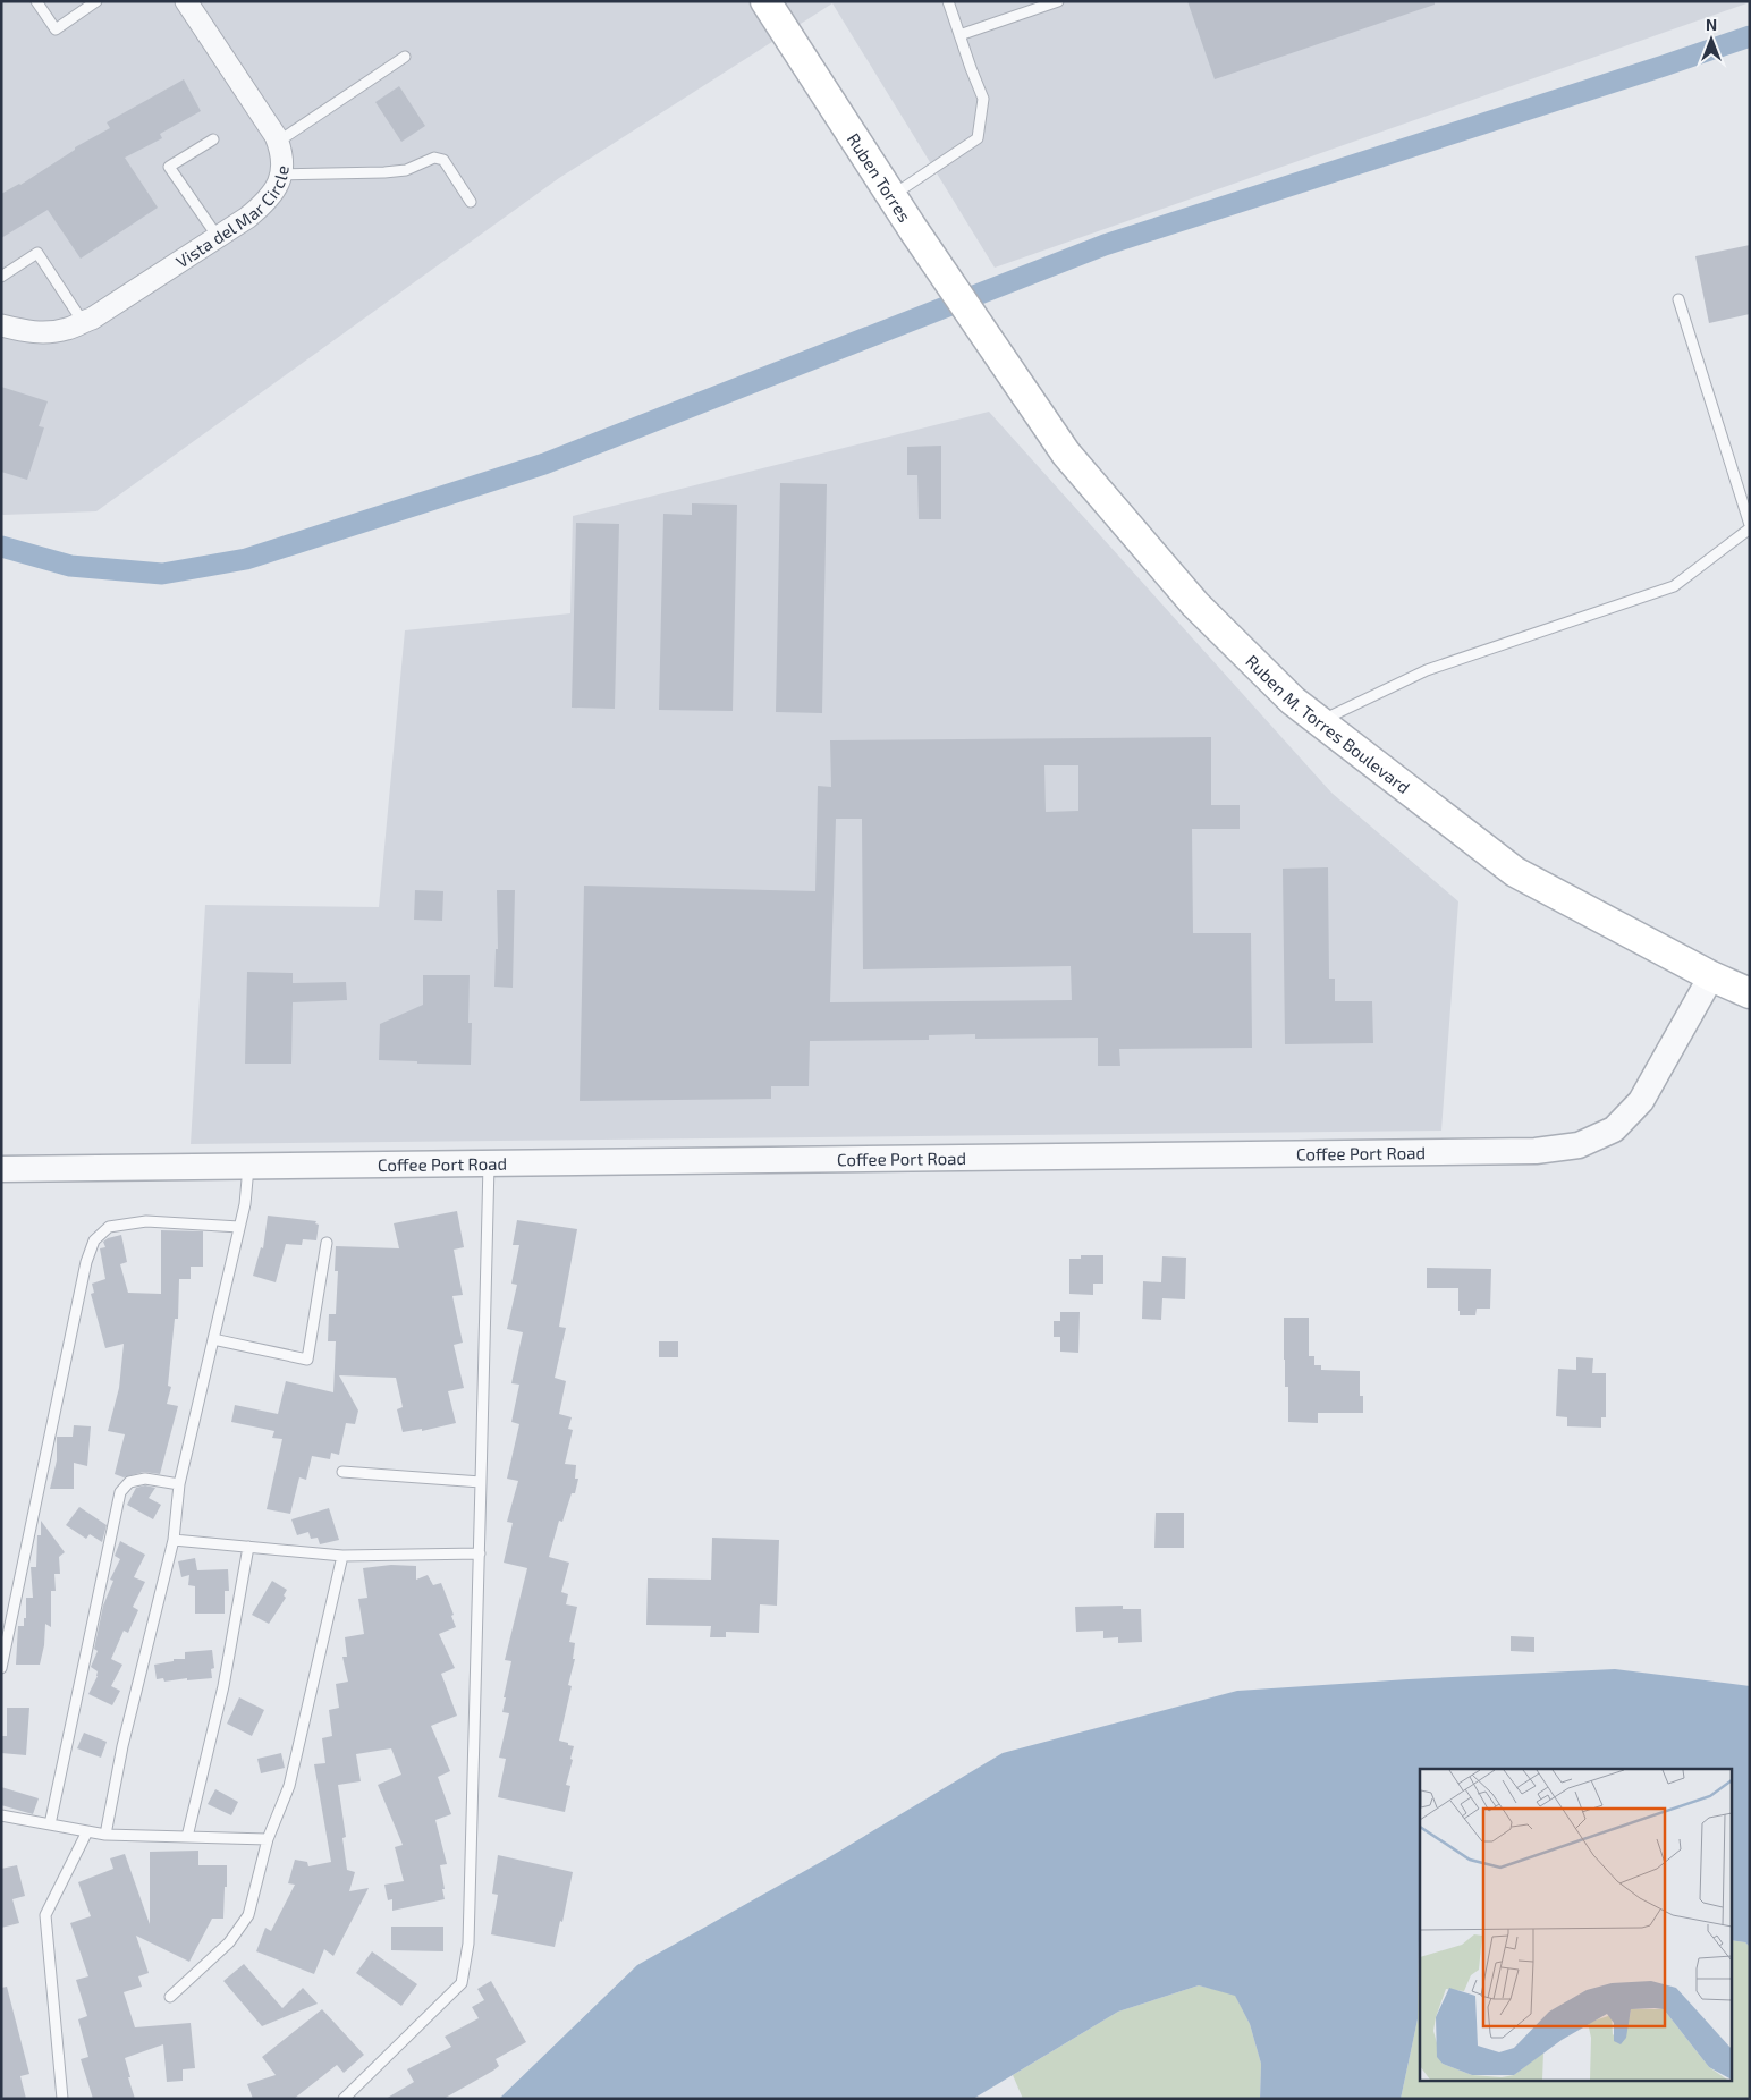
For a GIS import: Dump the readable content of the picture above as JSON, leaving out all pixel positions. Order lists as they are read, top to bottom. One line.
{"streets":{"main road":["Ruben Torres","Ruben M. Torres Boulevard"],"street":["Vista del Mar Circle","Coffee Port Road"]},"crossings":[["Ruben Torres","Ruben M. Torres Boulevard"],["Ruben M. Torres Boulevard","Coffee Port Road"]],"north":"top"}
